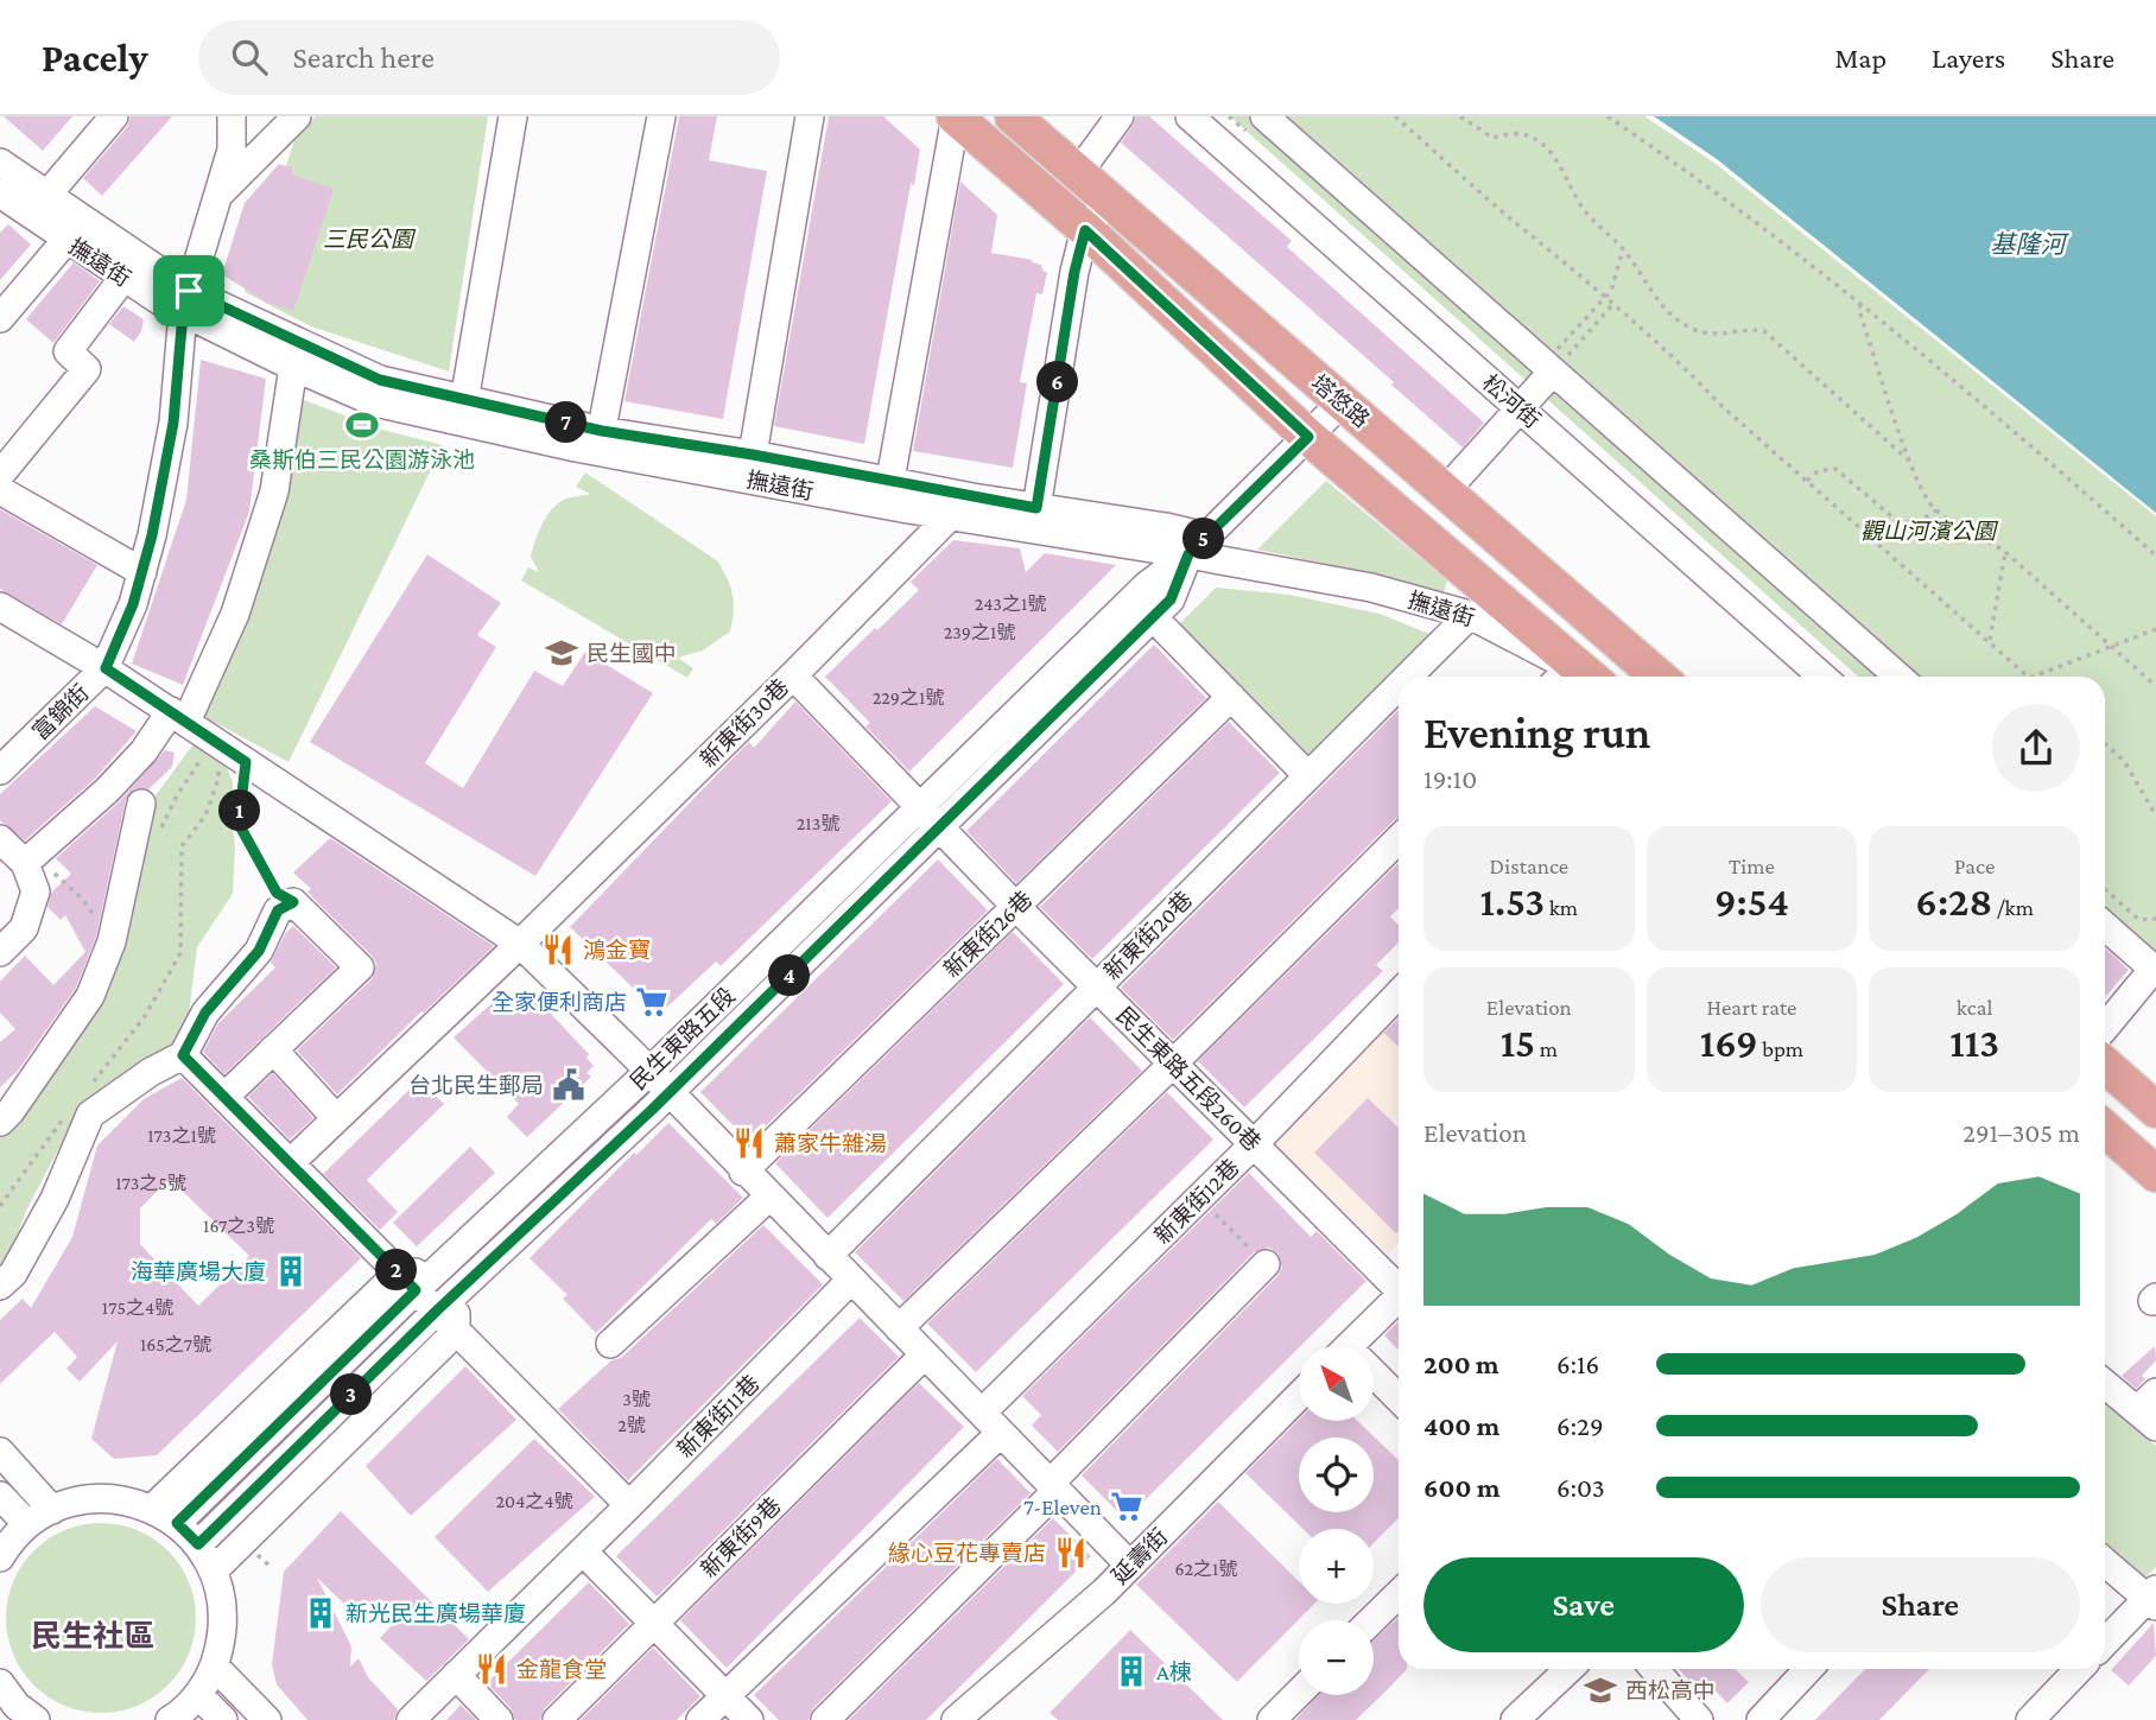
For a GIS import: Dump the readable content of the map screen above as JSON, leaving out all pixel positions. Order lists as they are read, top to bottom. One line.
{"streets":{"main road":["塔悠路"],"street":["撫遠街","松河街","富錦街","新東街30巷","新東街26巷","新東街20巷","民生東路五段","民生東路五段260巷","新東街12巷","新東街11巷","新東街9巷","延壽街"]},"crossings":[["撫遠街","富錦街"],["撫遠街","新東街30巷"],["撫遠街","新東街20巷"],["撫遠街","民生東路五段"],["塔悠路","民生東路五段"],["新東街30巷","民生東路五段260巷"],["新東街26巷","民生東路五段260巷"],["新東街20巷","民生東路五段260巷"],["民生東路五段","民生東路五段260巷"],["民生東路五段260巷","新東街12巷"]],"districts":["民生社區"],"water":["基隆河"],"parks":["三民公園","觀山河濱公園"],"places":{"sports":["桑斯伯三民公園游泳池"],"school or university":["民生國中","西松高中"],"restaurant":["鴻金寶","蕭家牛雜湯","緣心豆花專賣店","金龍食堂"],"supermarket":["全家便利商店","7-Eleven"],"public building":["台北民生郵局"],"building":["海華廣場大廈","新光民生廣場華廈","A棟"]},"house_numbers":["243之1號","239之1號","229之1號","213號","173之1號","173之5號","167之3號","175之4號","165之7號","3號","2號","204之4號","62之1號"],"north":"top left","page":{"header":"Pacely","search":"Search here","nav":["Map","Layers","Share"],"pins":["6","7","5","1","4","2","3"],"heading":["Evening run","19:10"],"stats":[["Distance","1.53 km"],["Time","9:54"],["Pace","6:28 /km"],["Elevation","15 m"],["Heart rate","169 bpm"],["kcal","113"]],"chart":["Elevation","291–305 m"],"list":[{"name":"200 m","note":"6:16"},{"name":"400 m","note":"6:29"},{"name":"600 m","note":"6:03"}],"map_buttons":["+","−"],"buttons":["Save","Share"]}}
